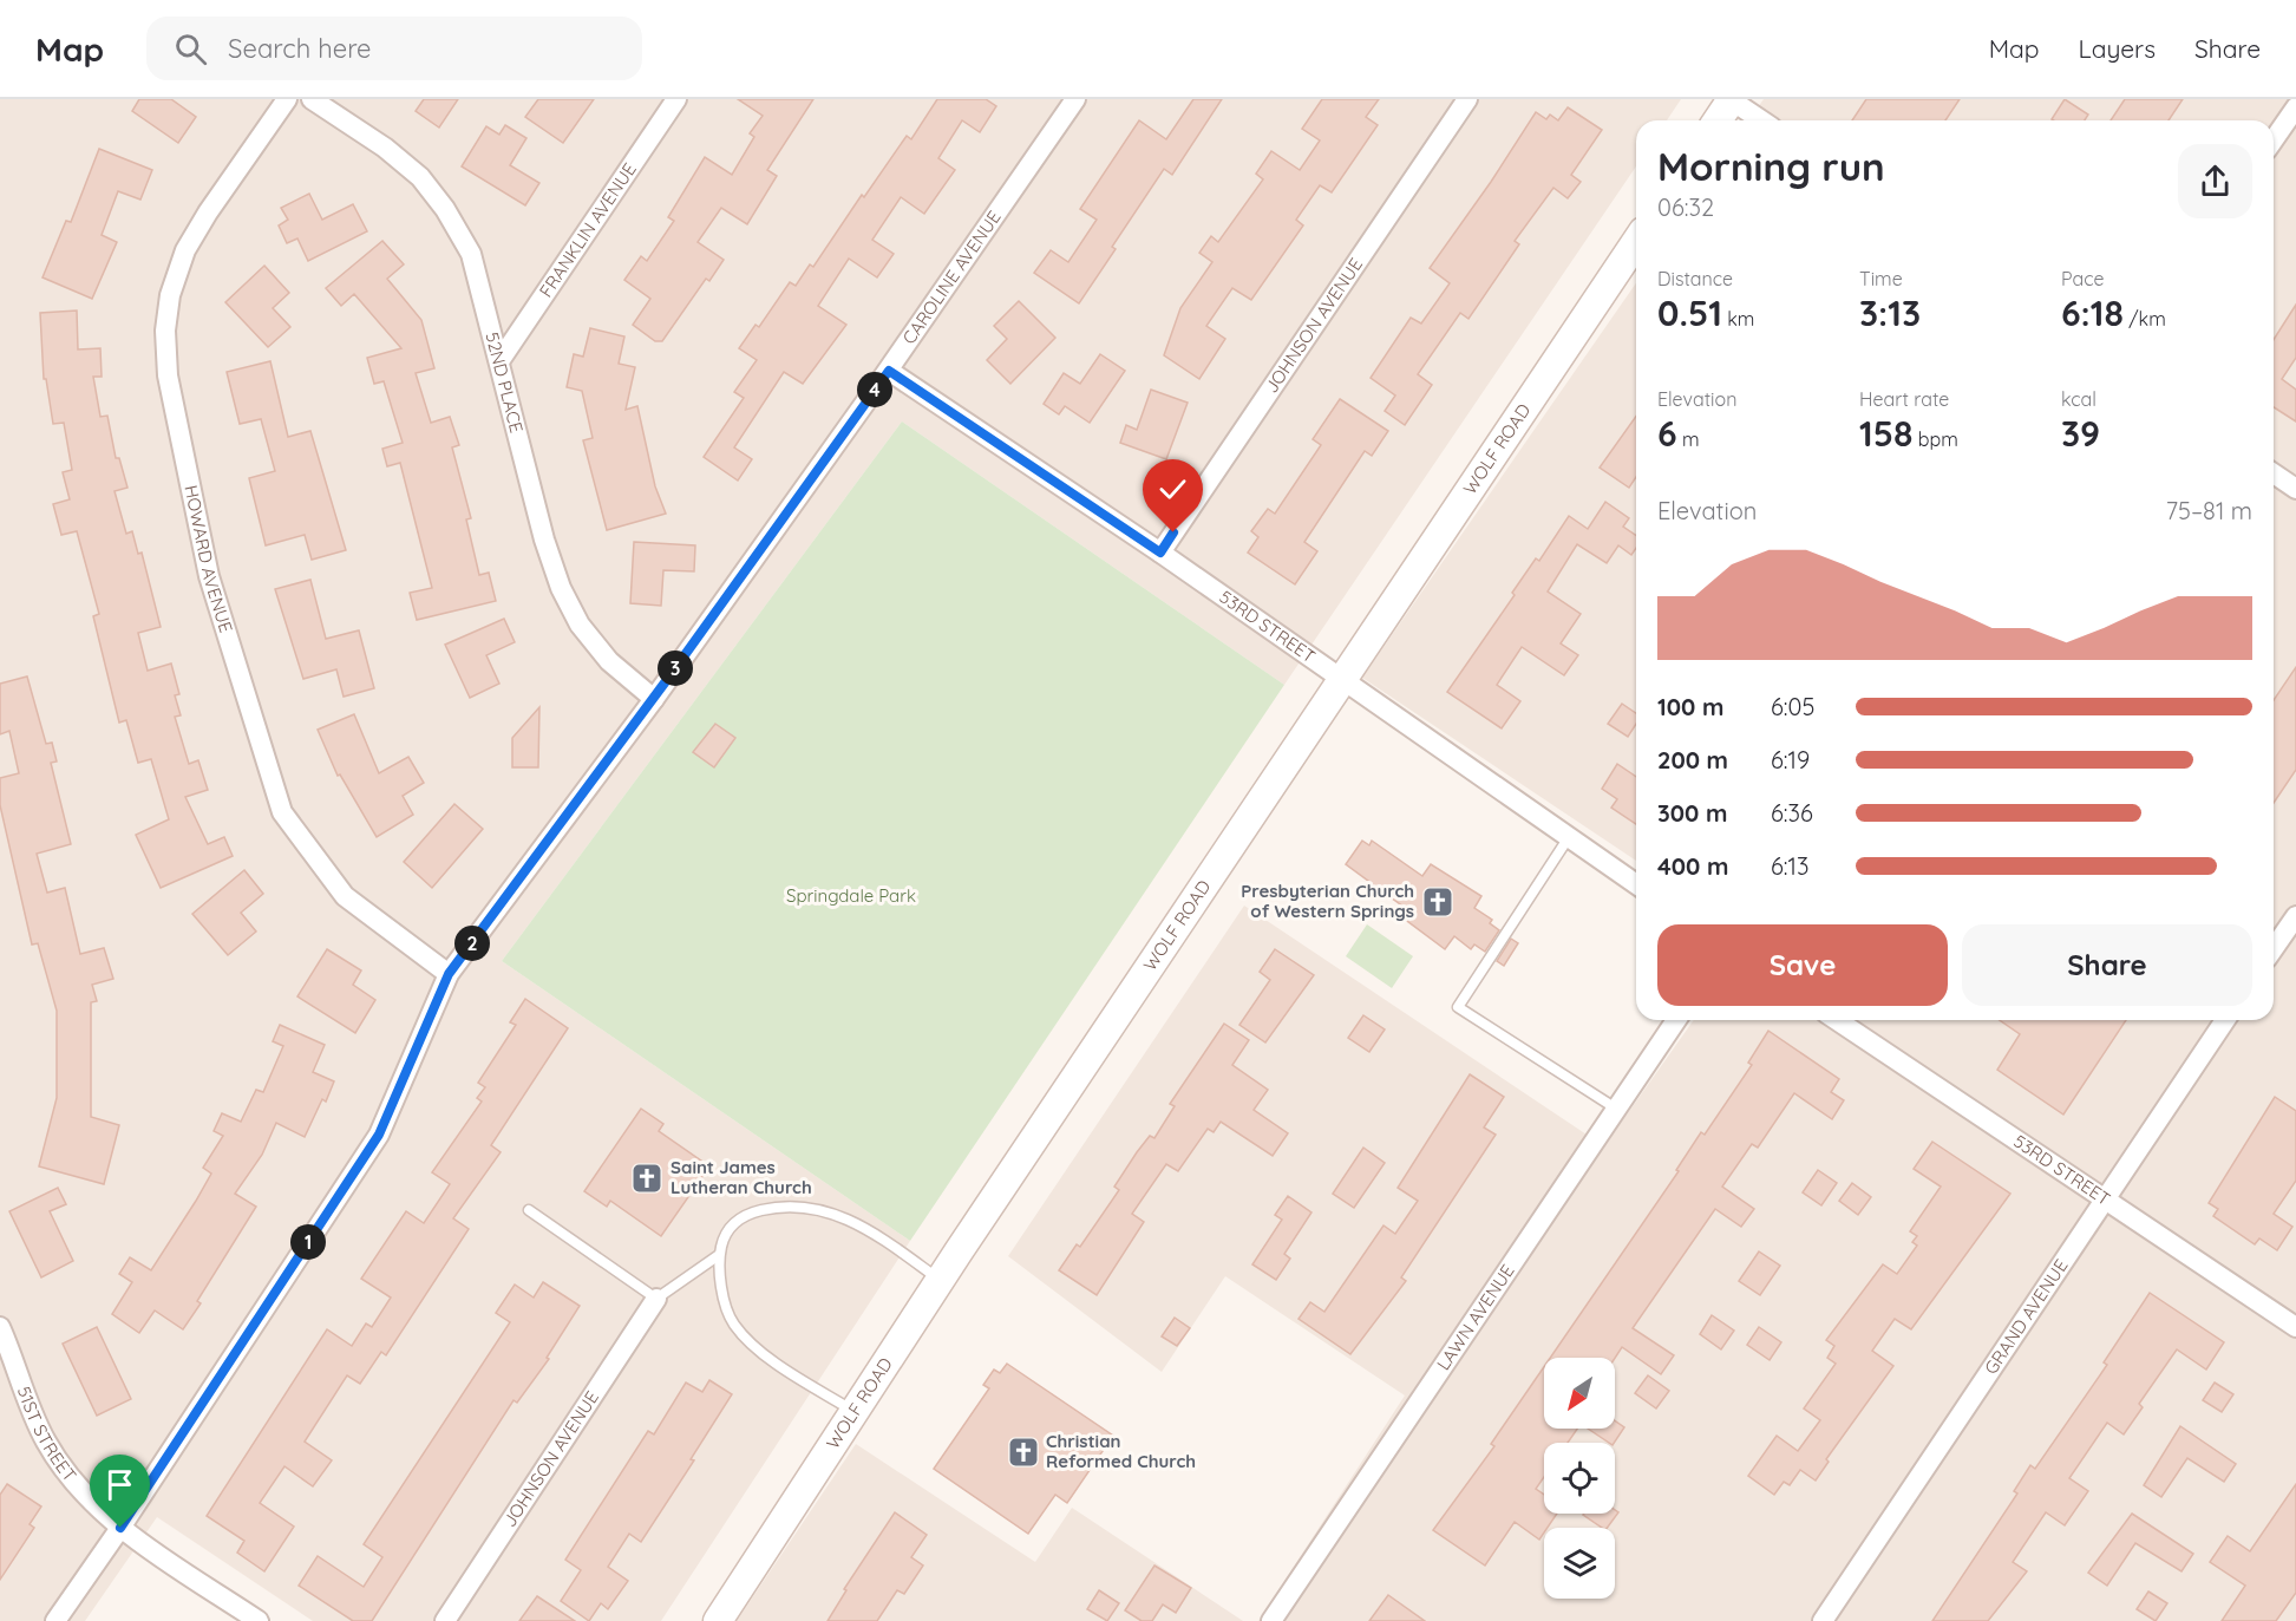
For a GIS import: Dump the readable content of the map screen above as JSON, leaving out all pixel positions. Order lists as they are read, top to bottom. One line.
{"streets":{"main road":["WOLF ROAD"],"street":["FRANKLIN AVENUE","CAROLINE AVENUE","JOHNSON AVENUE","52ND PLACE","HOWARD AVENUE","53RD STREET","GRAND AVENUE","LAWN AVENUE","51ST STREET"]},"crossings":[["FRANKLIN AVENUE","52ND PLACE"],["CAROLINE AVENUE","52ND PLACE"],["CAROLINE AVENUE","HOWARD AVENUE"],["CAROLINE AVENUE","53RD STREET"],["CAROLINE AVENUE","51ST STREET"],["JOHNSON AVENUE","53RD STREET"],["WOLF ROAD","53RD STREET"],["53RD STREET","GRAND AVENUE"]],"parks":["Springdale Park"],"places":{"church":["Presbyterian Church of Western Springs","Saint James Lutheran Church","Christian Reformed Church"]},"north":"bottom left","page":{"header":"Map","search":"Search here","nav":["Map","Layers","Share"],"heading":["Morning run","06:32"],"stats":[["Distance","0.51 km"],["Time","3:13"],["Pace","6:18 /km"],["Elevation","6 m"],["Heart rate","158 bpm"],["kcal","39"]],"pins":["4","3","2","1"],"chart":["Elevation","75–81 m"],"list":[{"name":"100 m","note":"6:05"},{"name":"200 m","note":"6:19"},{"name":"300 m","note":"6:36"},{"name":"400 m","note":"6:13"}],"buttons":["Save","Share"]}}
